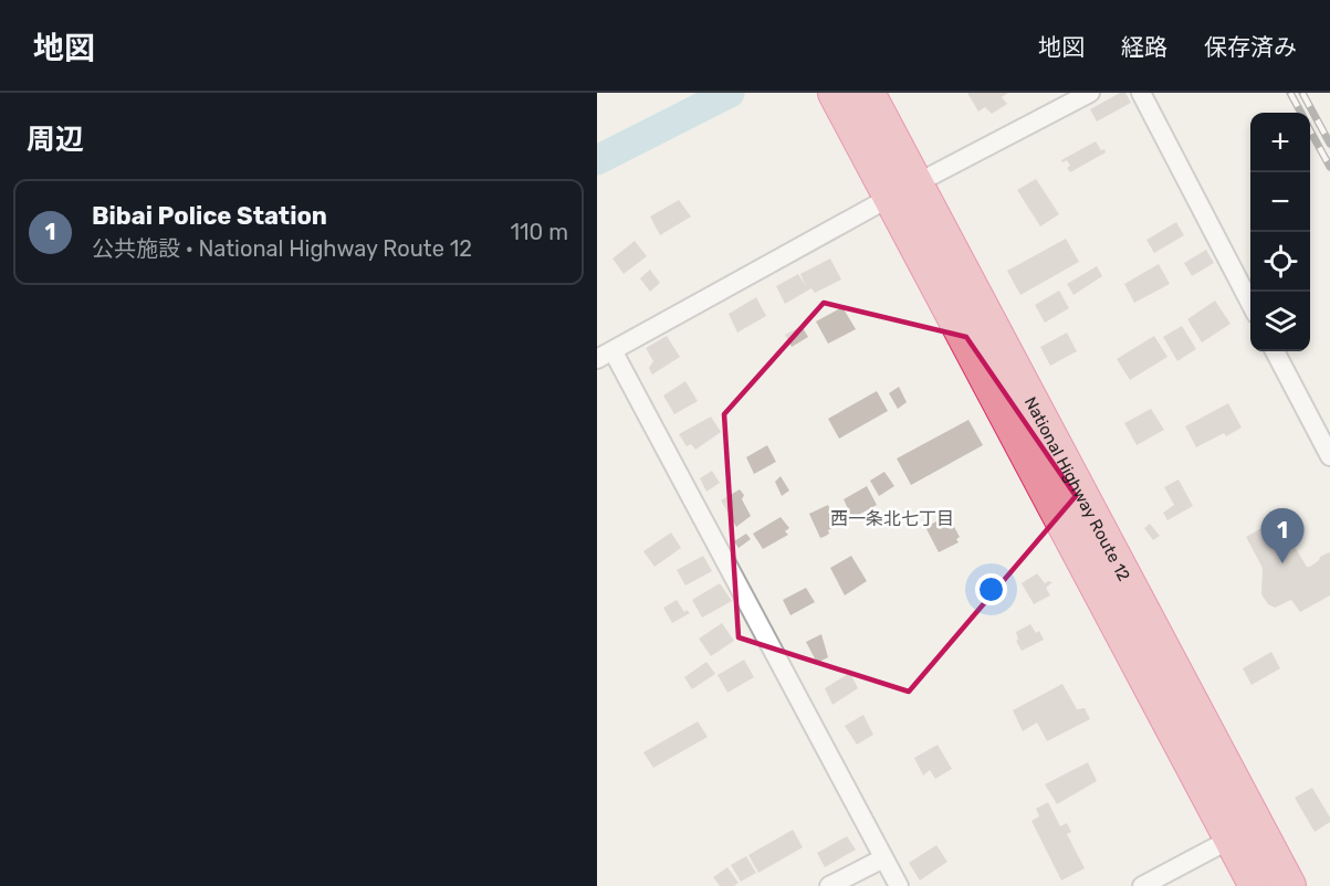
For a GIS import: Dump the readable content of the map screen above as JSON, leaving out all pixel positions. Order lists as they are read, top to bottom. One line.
{"streets":{"highway":["National Highway Route 12"]},"districts":["西一条北七丁目"],"page":{"header":"地図","nav":["地図","経路","保存済み"],"heading":"周辺","map_buttons":["+","−"],"list":[{"mark":"1","name":"Bibai Police Station","note":"公共施設 · National Highway Route 12","value":"110 m"}],"pins":"1"}}
